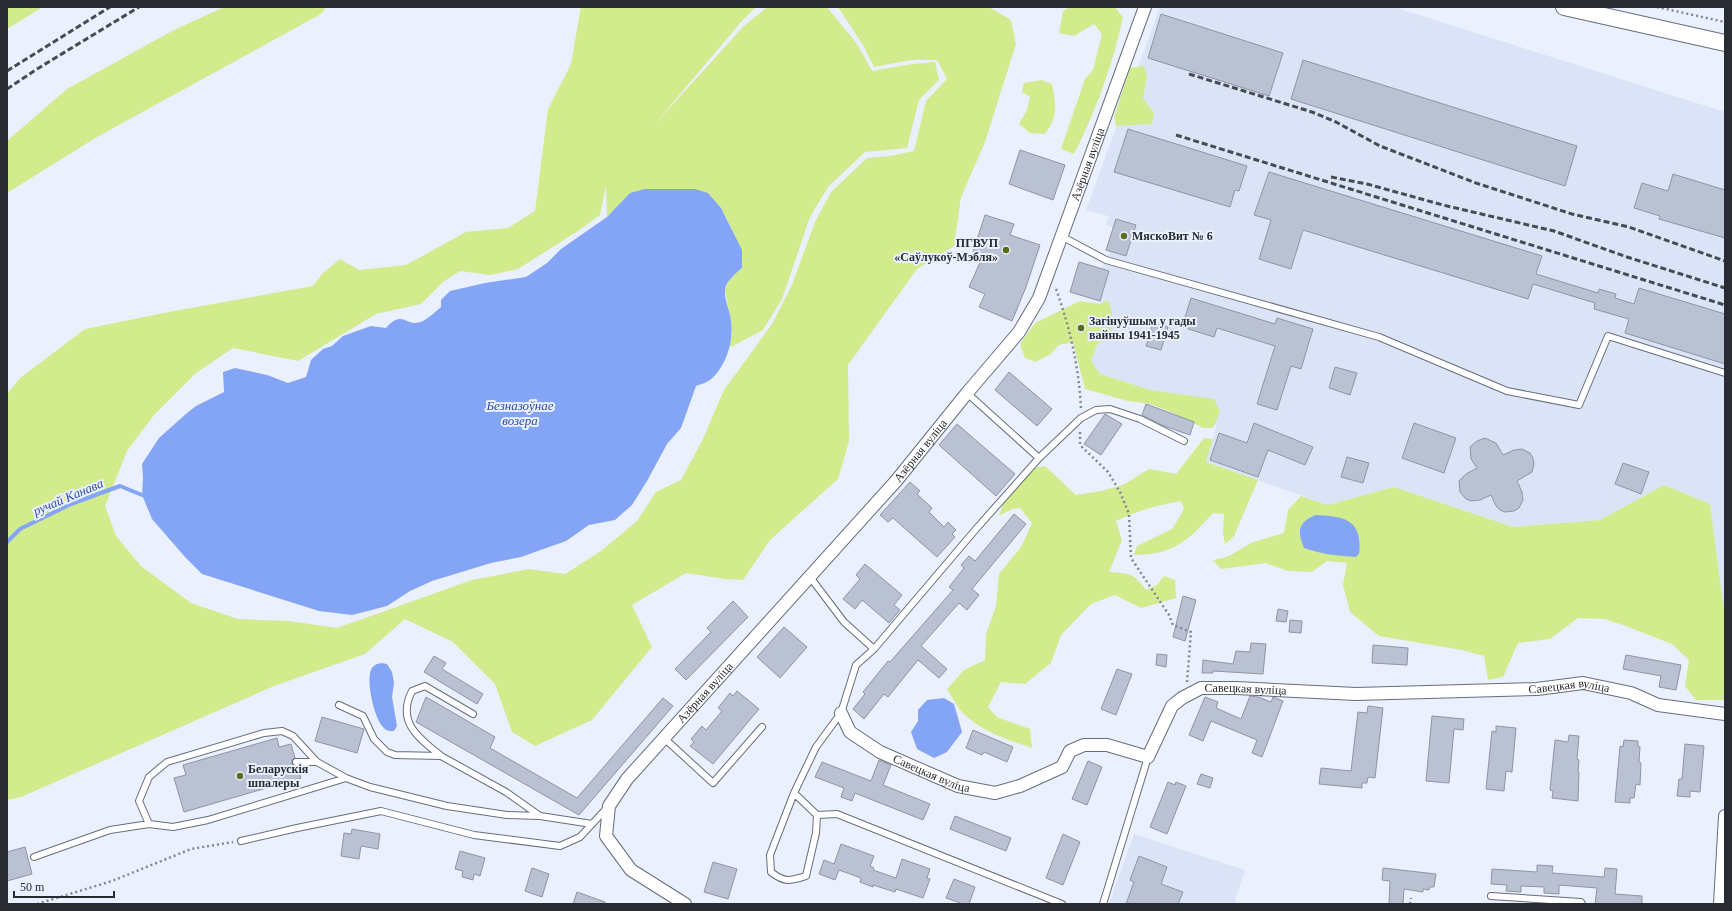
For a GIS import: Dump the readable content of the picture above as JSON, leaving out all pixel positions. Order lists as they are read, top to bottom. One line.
{"streets":{"street":["Азёрная вуліца","Савецкая вуліца"]},"water":["Безназоўнае возера","ручай Канава"],"places":["МяскоВит № 6","ПГВУП «Саўлукоў-Мэбля»","Загінуўшым у гады вайны 1941-1945","Беларускія шпалеры"],"scale_bar":"50 m"}
